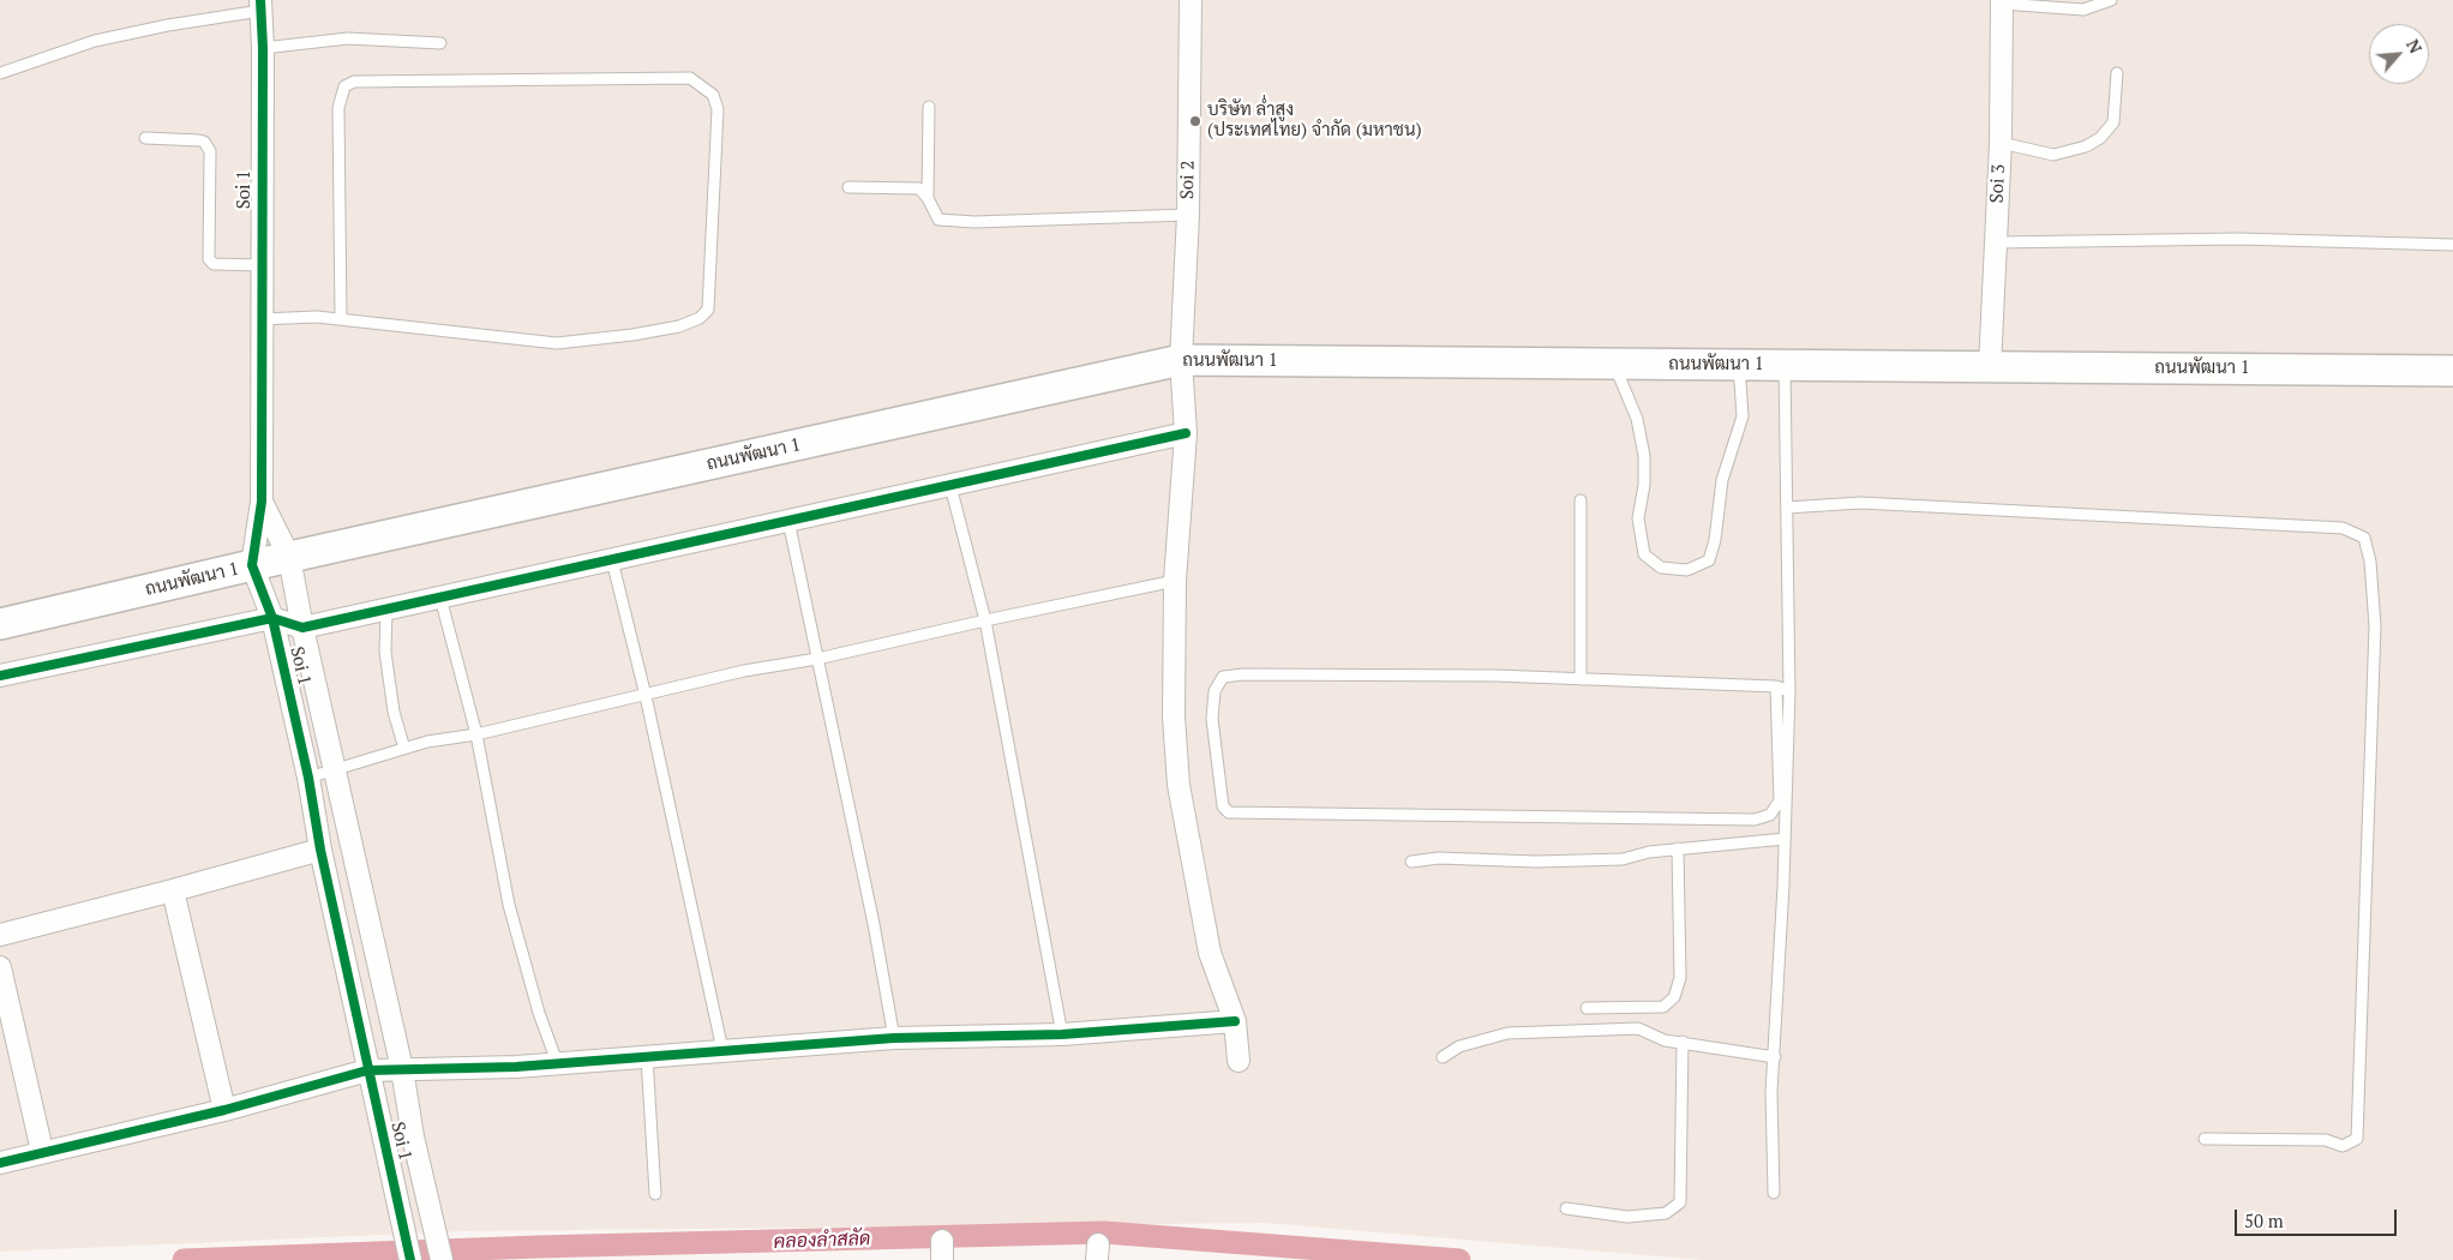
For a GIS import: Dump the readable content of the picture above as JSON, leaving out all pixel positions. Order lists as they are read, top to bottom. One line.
{"streets":{"main road":["ถนนพัฒนา 1"],"street":["Soi 2","Soi 3","Soi 1"]},"crossings":[["Soi 2","ถนนพัฒนา 1"],["Soi 3","ถนนพัฒนา 1"],["Soi 1","ถนนพัฒนา 1"]],"water":["คลองลำสลัด"],"places":["บริษัท ล่ำสูง (ประเทศไทย) จำกัด (มหาชน)"],"scale_bar":"50 m","north":"top right"}
